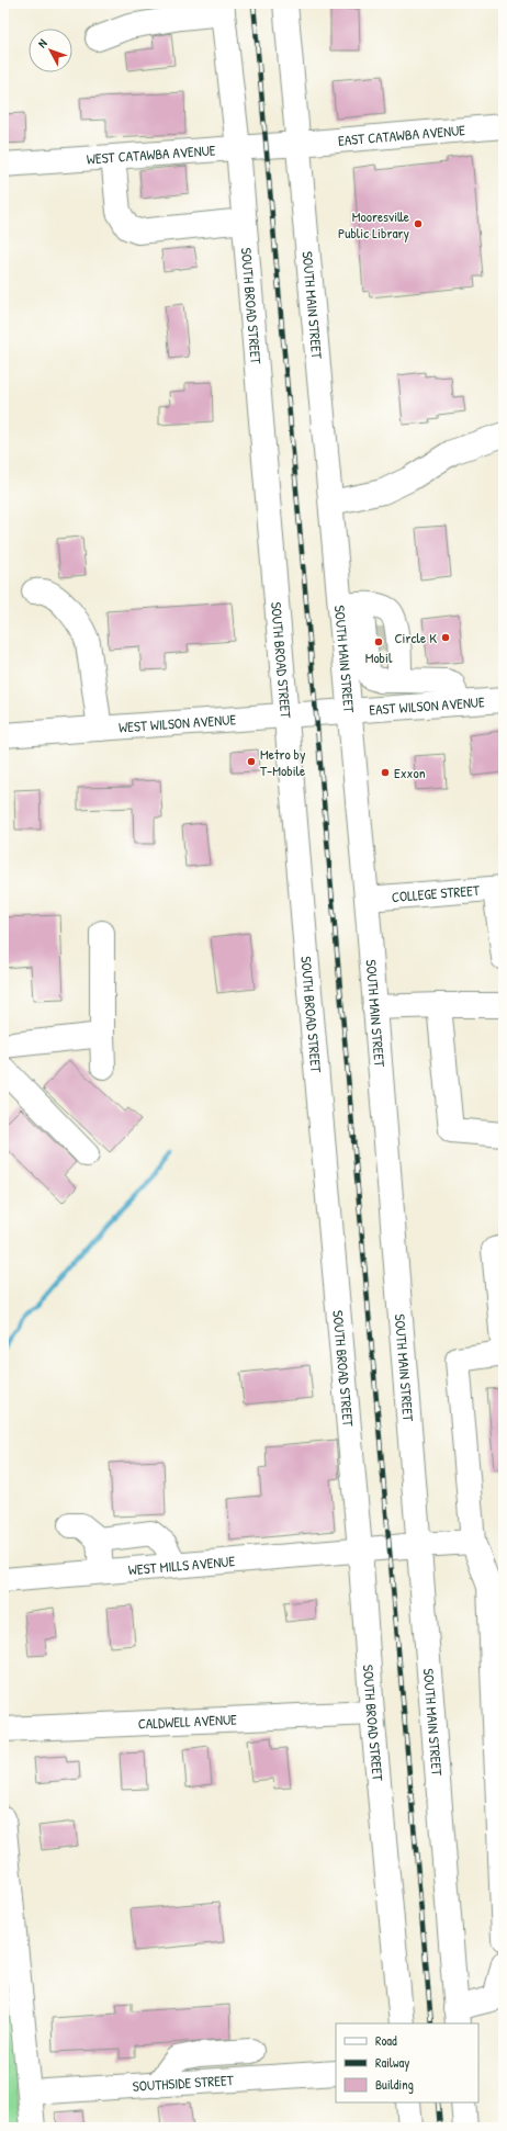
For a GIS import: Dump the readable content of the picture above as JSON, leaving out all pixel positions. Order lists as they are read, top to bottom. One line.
{"streets":{"street":["EAST CATAWBA AVENUE","WEST CATAWBA AVENUE","SOUTH BROAD STREET","SOUTH MAIN STREET","EAST WILSON AVENUE","WEST WILSON AVENUE","COLLEGE STREET","WEST MILLS AVENUE","CALDWELL AVENUE","SOUTHSIDE STREET"]},"crossings":[["EAST CATAWBA AVENUE","WEST CATAWBA AVENUE"],["EAST CATAWBA AVENUE","SOUTH MAIN STREET"],["WEST CATAWBA AVENUE","SOUTH BROAD STREET"],["WEST CATAWBA AVENUE","SOUTH MAIN STREET"],["SOUTH BROAD STREET","WEST WILSON AVENUE"],["SOUTH BROAD STREET","WEST MILLS AVENUE"],["SOUTH BROAD STREET","CALDWELL AVENUE"],["SOUTH MAIN STREET","EAST WILSON AVENUE"],["SOUTH MAIN STREET","WEST WILSON AVENUE"],["SOUTH MAIN STREET","COLLEGE STREET"],["SOUTH MAIN STREET","WEST MILLS AVENUE"],["EAST WILSON AVENUE","WEST WILSON AVENUE"]],"places":["Mooresville Public Library","Circle K","Mobil","Metro by T-Mobile","Exxon"],"legend":["Road","Railway","Building"],"north":"top left"}
